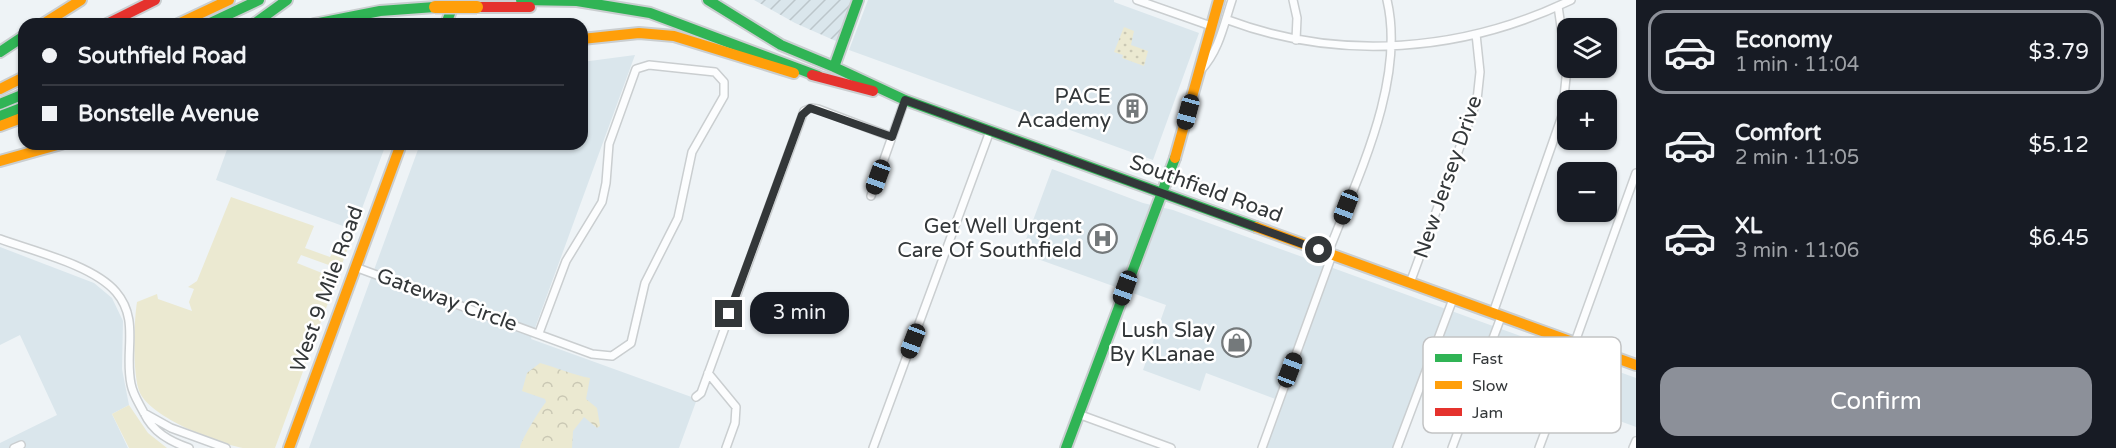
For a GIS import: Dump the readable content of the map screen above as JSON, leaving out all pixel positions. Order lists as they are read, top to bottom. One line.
{"streets":{"main road":["Southfield Road","West 9 Mile Road"],"street":["New Jersey Drive","Gateway Circle"]},"crossings":[["New Jersey Drive","Southfield Road"],["West 9 Mile Road","Gateway Circle"]],"places":{"building":["PACE Academy"],"hospital":["Get Well Urgent Care Of Southfield"],"shop":["Lush Slay By KLanae"]},"legend":["Fast","Slow","Jam"],"page":{"list":[{"name":"Economy","note":"1 min · 11:04","value":"$3.79"},{"name":"Comfort","note":"2 min · 11:05","value":"$5.12"},{"name":"XL","note":"3 min · 11:06","value":"$6.45"}],"map_buttons":["+","−"],"banner":["Southfield Road","Bonstelle Avenue"],"bubble":"3 min","buttons":"Confirm"}}
